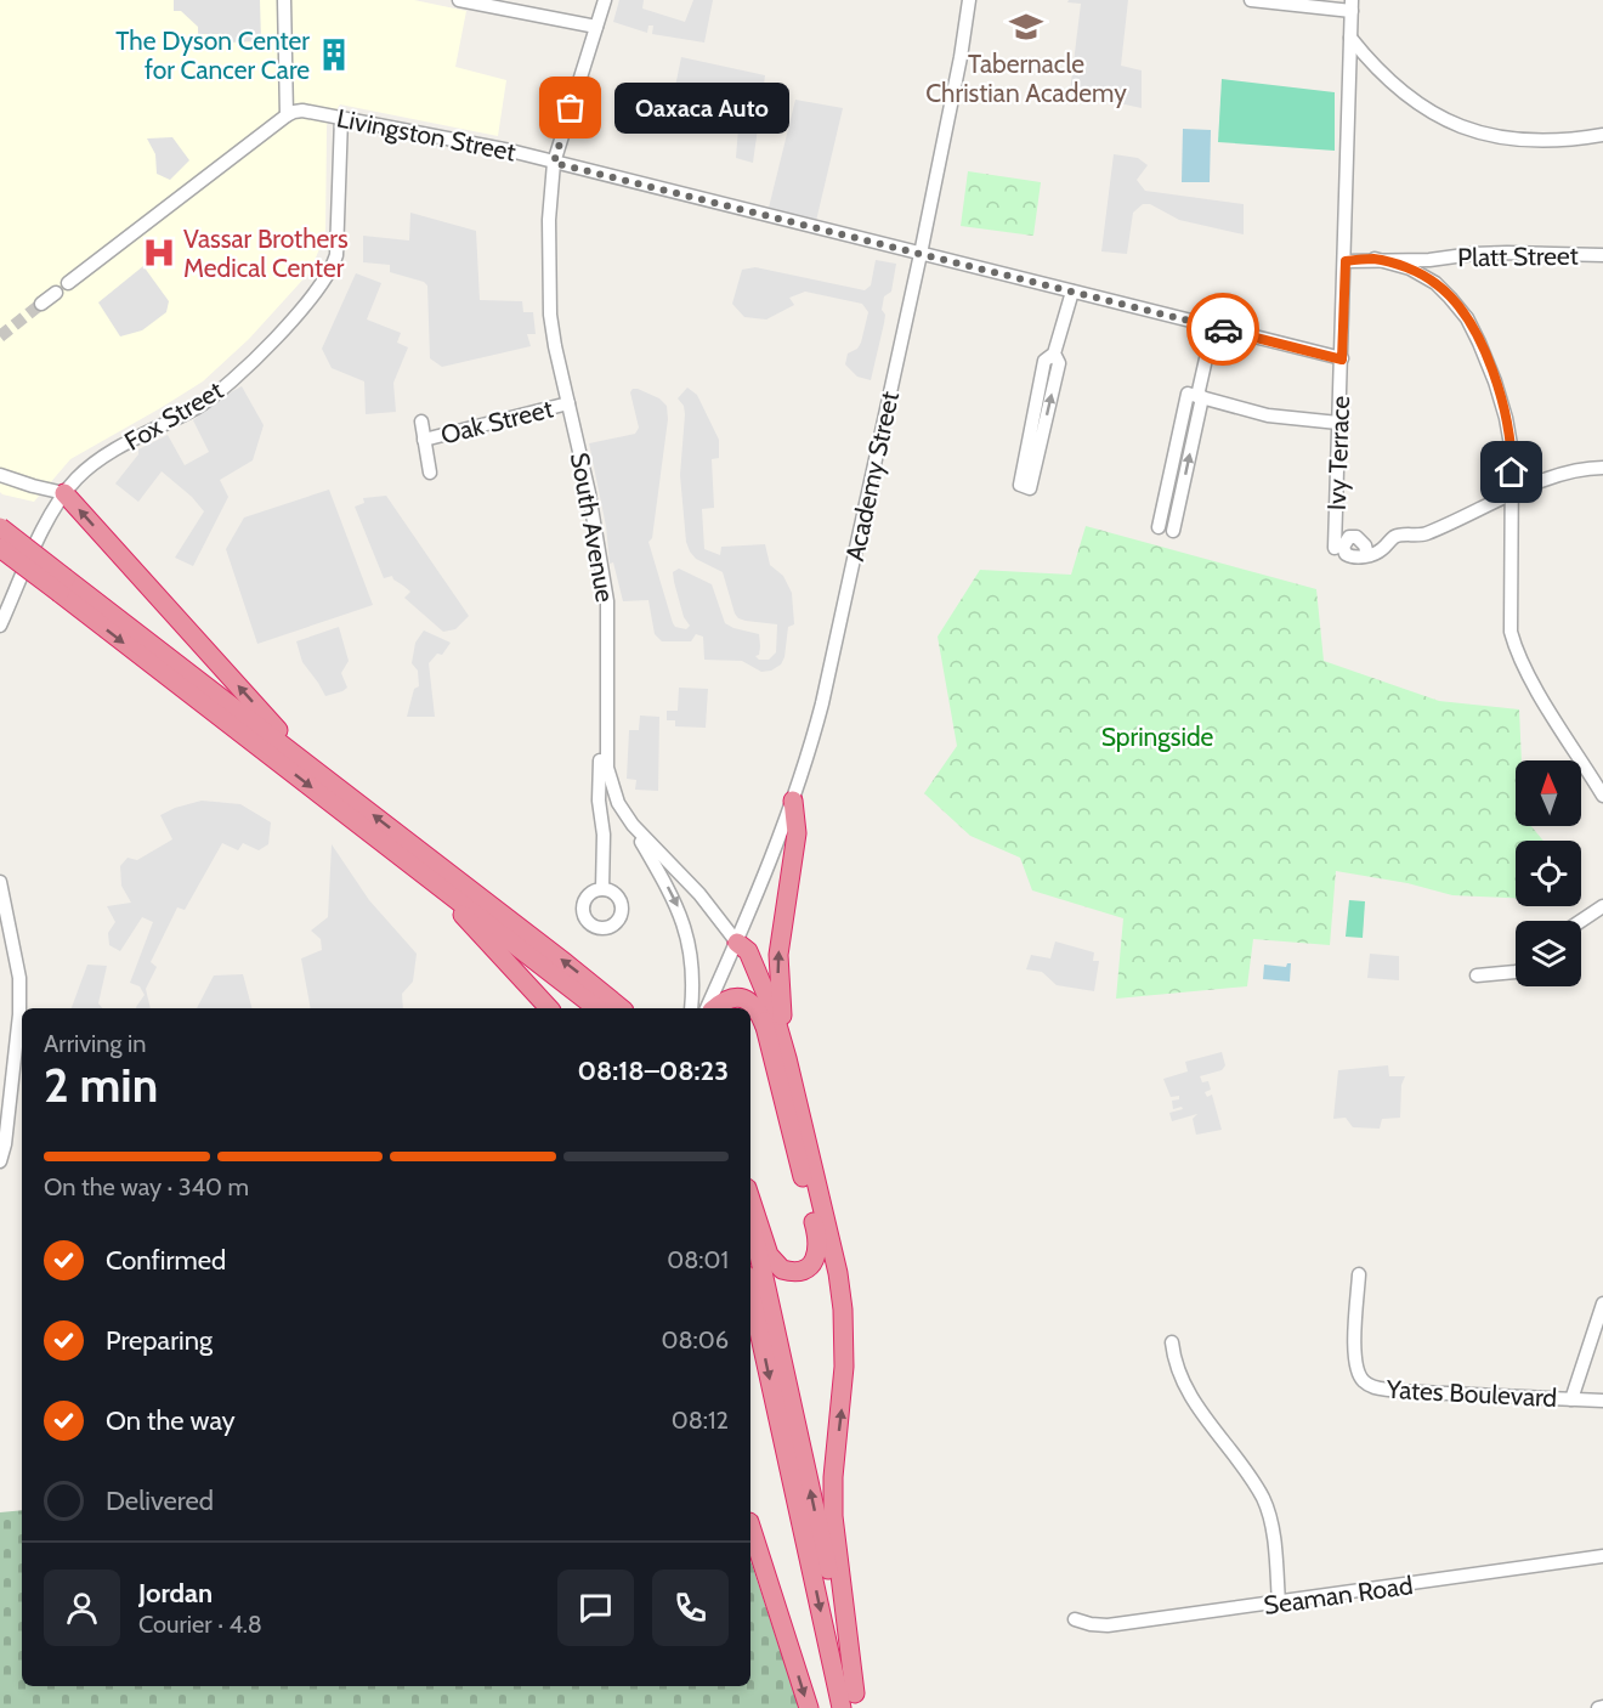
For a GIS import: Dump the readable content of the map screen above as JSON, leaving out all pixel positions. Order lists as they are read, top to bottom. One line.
{"streets":{"street":["Livingston Street","Platt Street","Fox Street","Oak Street","Ivy Terrace","Academy Street","South Avenue","Yates Boulevard","Seaman Road"]},"crossings":[["Livingston Street","Fox Street"],["Livingston Street","Ivy Terrace"],["Livingston Street","Academy Street"],["Livingston Street","South Avenue"],["Platt Street","Ivy Terrace"],["Oak Street","South Avenue"],["Academy Street","South Avenue"]],"parks":["Springside"],"places":{"school or university":["Tabernacle Christian Academy"],"building":["The Dyson Center for Cancer Care"],"other":["Oaxaca Auto"],"hospital":["Vassar Brothers Medical Center"]},"north":"top","page":{"bubble":"Oaxaca Auto","heading":["2 min","Arriving in","08:18–08:23"],"panel":["Jordan","Courier · 4.8"],"bar":"On the way · 340 m","list":[["Confirmed","08:01"],["Preparing","08:06"],["On the way","08:12"],"Delivered"]}}
